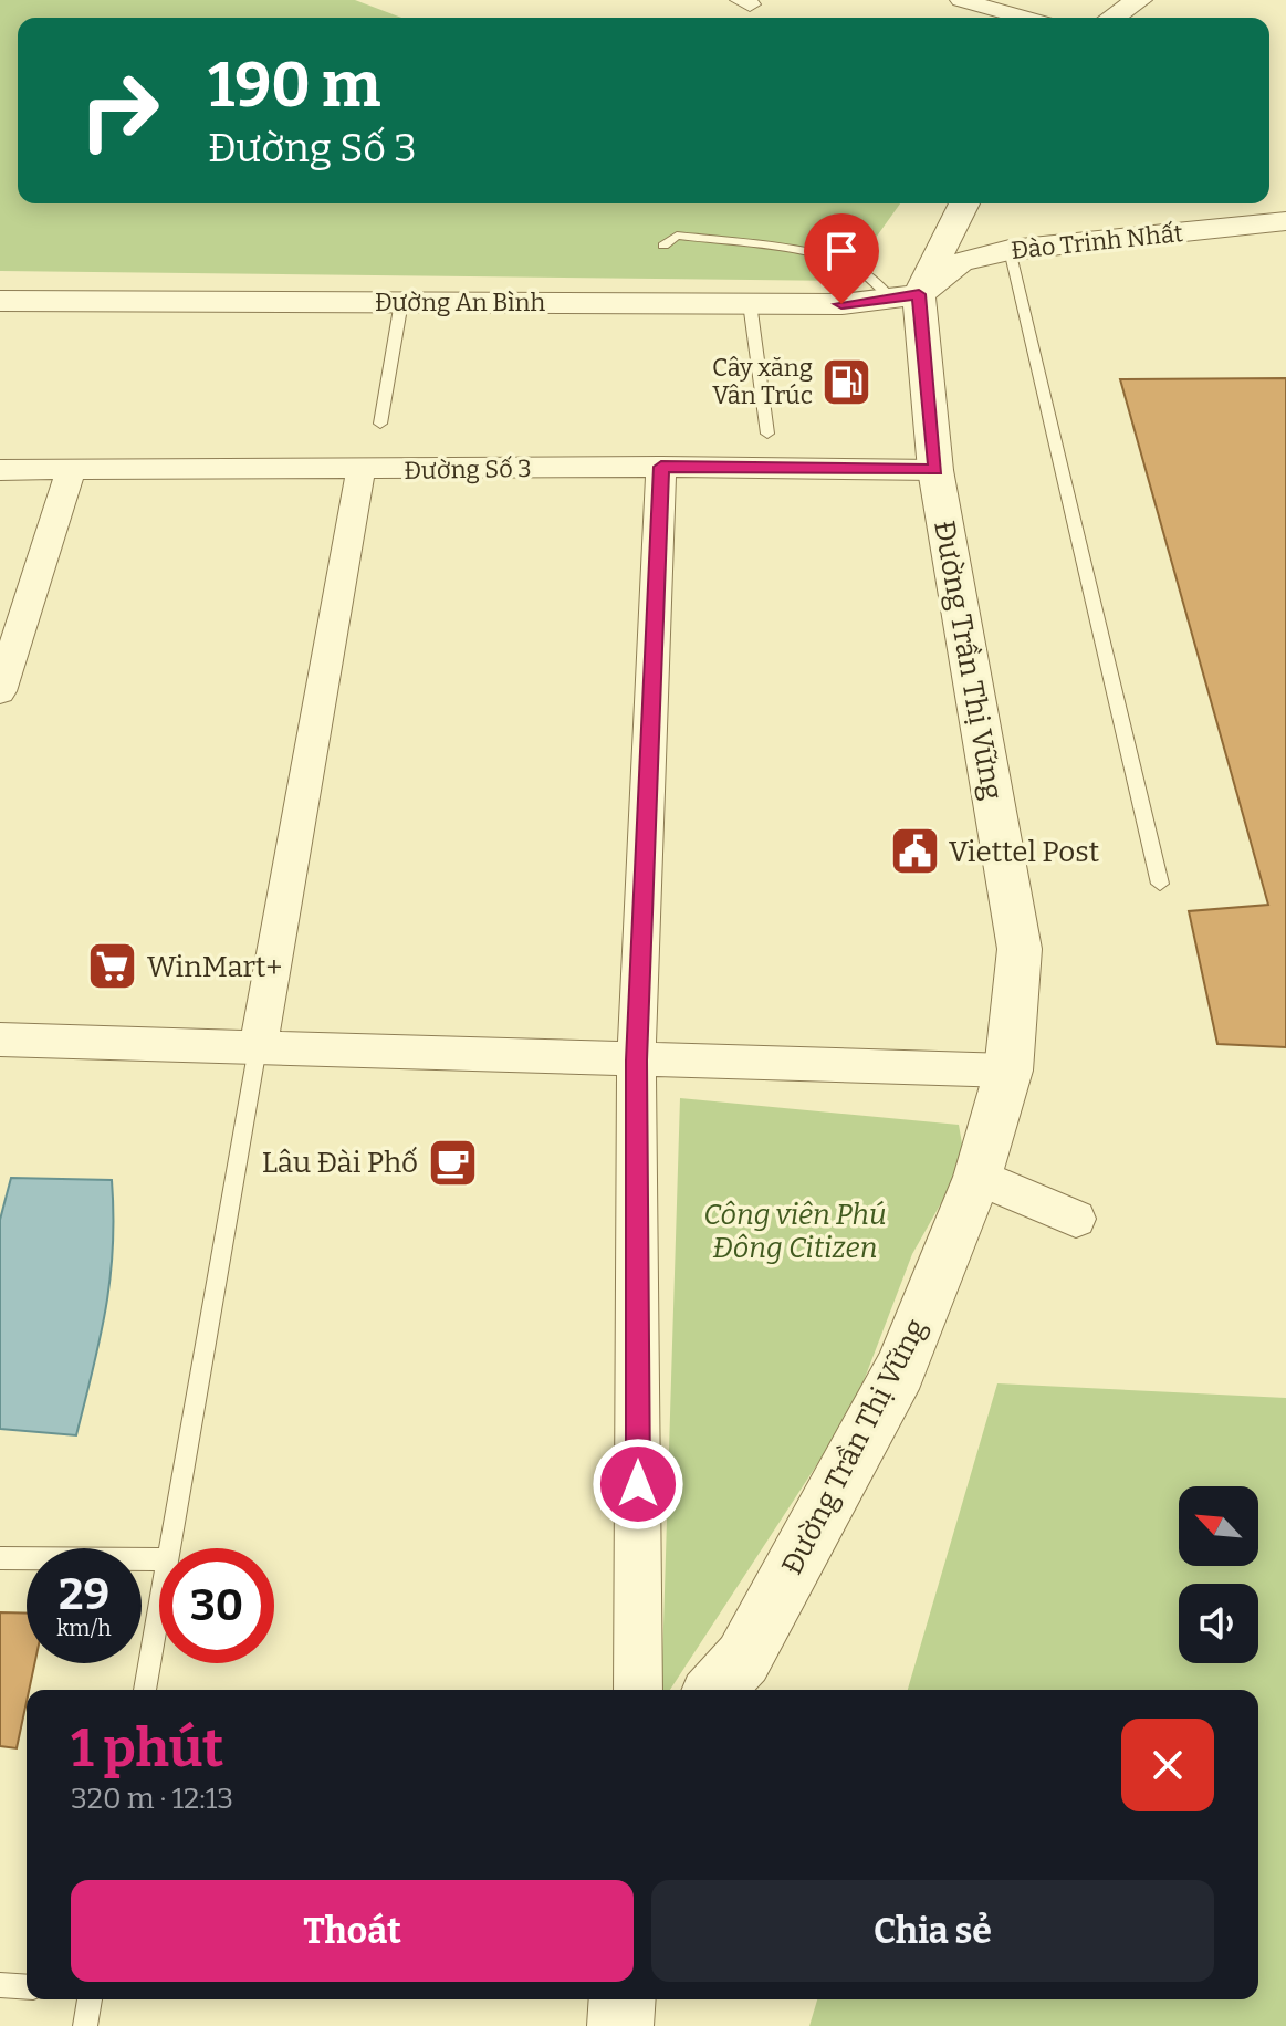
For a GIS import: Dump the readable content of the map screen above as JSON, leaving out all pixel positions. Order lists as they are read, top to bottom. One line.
{"streets":{"street":["Đào Trinh Nhất","Đường An Bình","Đường Số 3","Đường Trần Thị Vững"]},"crossings":[["Đào Trinh Nhất","Đường An Bình"],["Đào Trinh Nhất","Đường Trần Thị Vững"],["Đường An Bình","Đường Trần Thị Vững"],["Đường Số 3","Đường Trần Thị Vững"]],"parks":["Công viên Phú Đông Citizen"],"places":{"fuel station":["Cây xăng Vân Trúc"],"public building":["Viettel Post"],"supermarket":["WinMart+"],"cafe":["Lâu Đài Phố"]},"north":"top left","page":{"turn":["190 m","Đường Số 3"],"speed":"29 km/h","limit":"30","heading":["1 phút","320 m · 12:13"],"buttons":["Thoát","Chia sẻ"]}}
